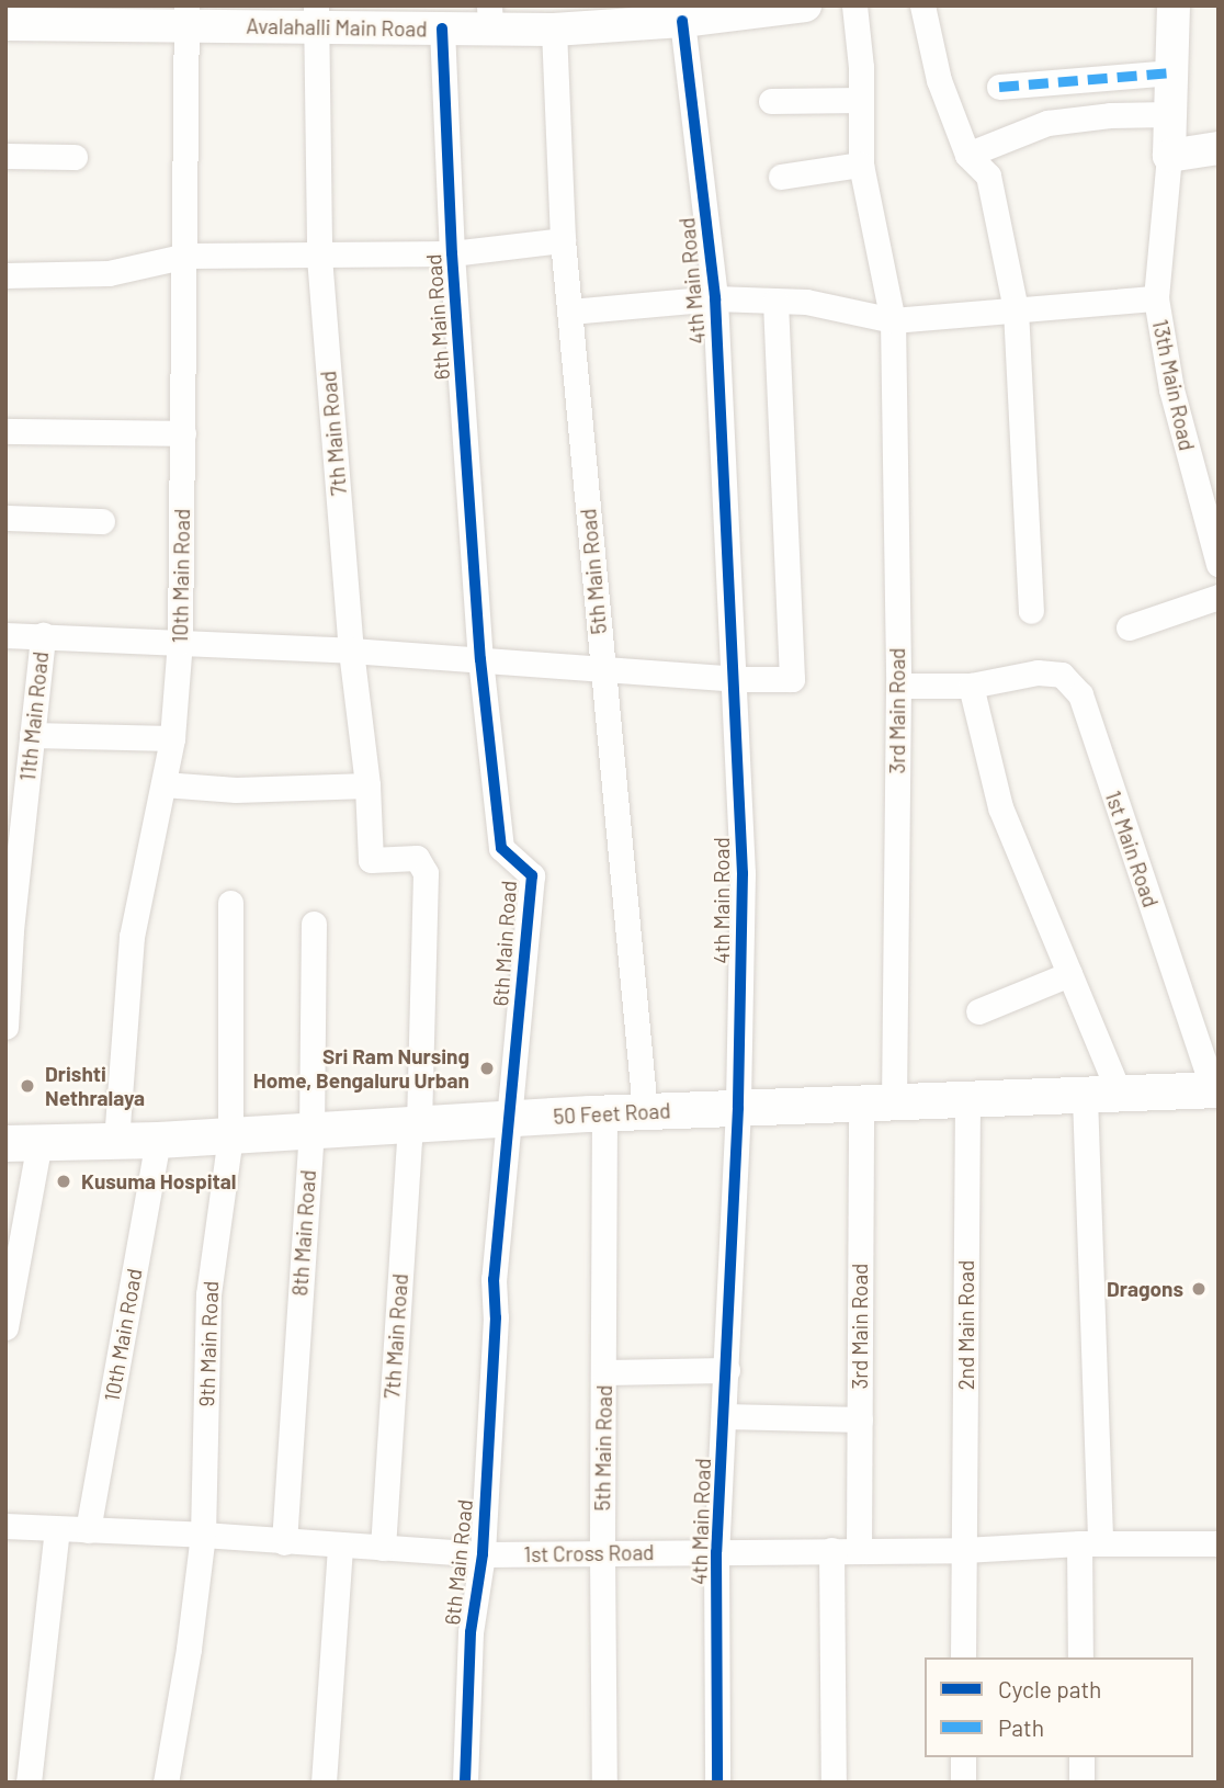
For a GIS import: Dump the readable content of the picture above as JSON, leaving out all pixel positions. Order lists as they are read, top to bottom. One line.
{"streets":{"main road":["50 Feet Road"],"street":["Avalahalli Main Road","4th Main Road","6th Main Road","13th Main Road","7th Main Road","5th Main Road","10th Main Road","3rd Main Road","11th Main Road","1st Main Road","8th Main Road","2nd Main Road","9th Main Road","1st Cross Road"]},"crossings":[["Avalahalli Main Road","4th Main Road"],["Avalahalli Main Road","6th Main Road"],["Avalahalli Main Road","7th Main Road"],["Avalahalli Main Road","5th Main Road"],["Avalahalli Main Road","10th Main Road"],["4th Main Road","50 Feet Road"],["4th Main Road","1st Cross Road"],["6th Main Road","50 Feet Road"],["6th Main Road","1st Cross Road"],["7th Main Road","50 Feet Road"],["7th Main Road","1st Cross Road"],["5th Main Road","50 Feet Road"],["5th Main Road","1st Cross Road"],["10th Main Road","50 Feet Road"],["10th Main Road","1st Cross Road"],["3rd Main Road","1st Main Road"],["3rd Main Road","50 Feet Road"],["3rd Main Road","1st Cross Road"],["1st Main Road","50 Feet Road"],["50 Feet Road","8th Main Road"],["50 Feet Road","2nd Main Road"],["50 Feet Road","9th Main Road"],["8th Main Road","1st Cross Road"],["2nd Main Road","1st Cross Road"],["9th Main Road","1st Cross Road"]],"places":["Sri Ram Nursing Home, Bengaluru Urban","Drishti Nethralaya","Kusuma Hospital","Dragons"],"legend":["Cycle path","Path"]}
